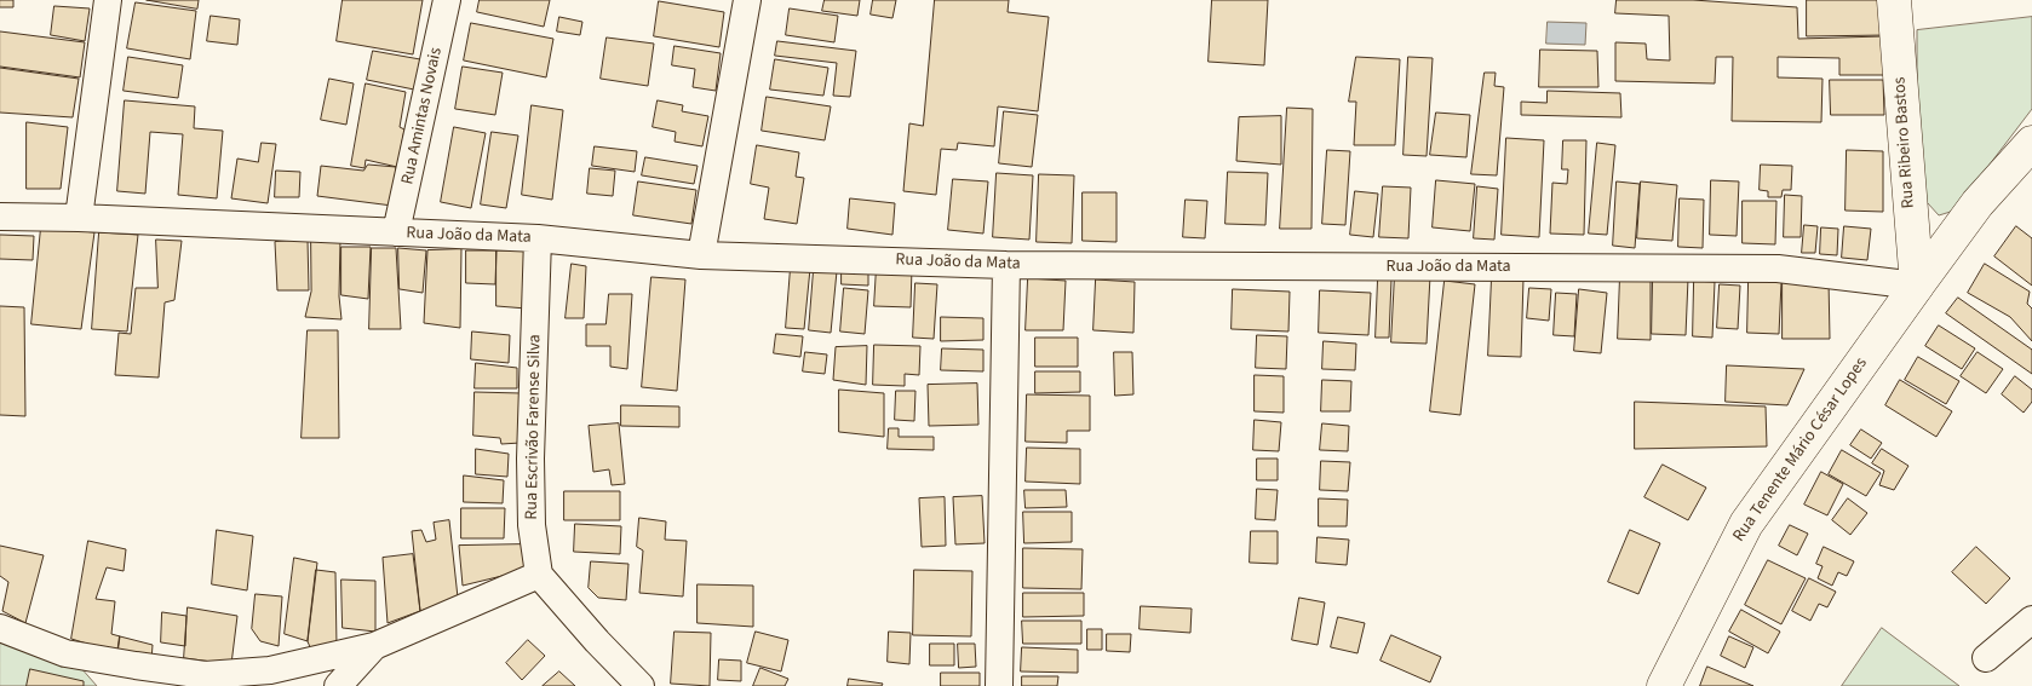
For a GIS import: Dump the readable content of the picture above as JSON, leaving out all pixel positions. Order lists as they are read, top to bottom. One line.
{"streets":{"main road":["Rua Ribeiro Bastos","Rua Tenente Mário César Lopes"],"street":["Rua Amintas Novais","Rua João da Mata","Rua Escrivão Farense Silva"]},"crossings":[["Rua Amintas Novais","Rua João da Mata"],["Rua Ribeiro Bastos","Rua João da Mata"],["Rua Ribeiro Bastos","Rua Tenente Mário César Lopes"],["Rua João da Mata","Rua Escrivão Farense Silva"],["Rua João da Mata","Rua Tenente Mário César Lopes"]]}
